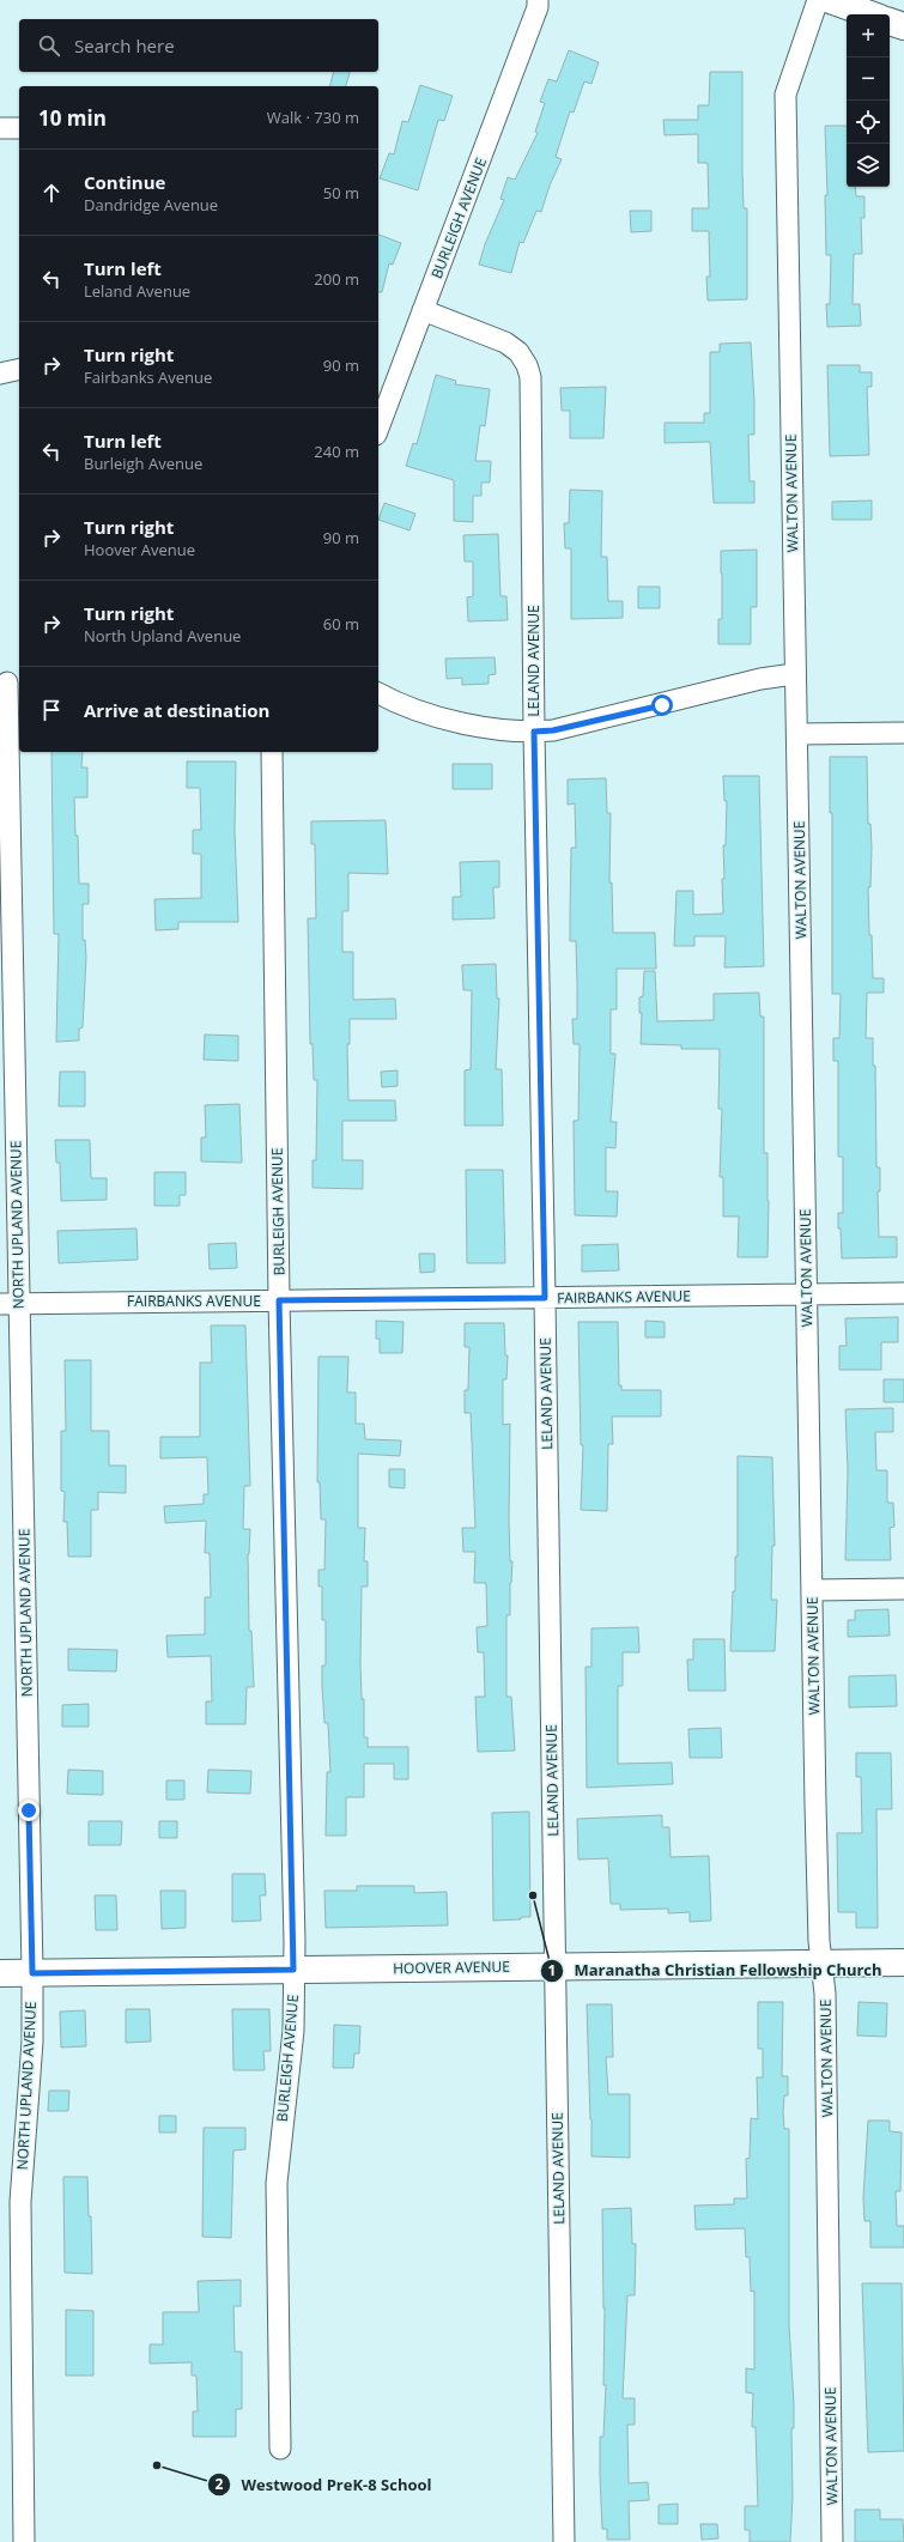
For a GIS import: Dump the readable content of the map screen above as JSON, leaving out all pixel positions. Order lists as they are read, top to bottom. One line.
{"streets":{"street":["BURLEIGH AVENUE","WALTON AVENUE","LELAND AVENUE","NORTH UPLAND AVENUE","FAIRBANKS AVENUE","HOOVER AVENUE"]},"crossings":[["BURLEIGH AVENUE","LELAND AVENUE"],["BURLEIGH AVENUE","FAIRBANKS AVENUE"],["BURLEIGH AVENUE","HOOVER AVENUE"],["WALTON AVENUE","FAIRBANKS AVENUE"],["WALTON AVENUE","HOOVER AVENUE"],["LELAND AVENUE","FAIRBANKS AVENUE"],["LELAND AVENUE","HOOVER AVENUE"],["NORTH UPLAND AVENUE","FAIRBANKS AVENUE"],["NORTH UPLAND AVENUE","HOOVER AVENUE"]],"places":["Maranatha Christian Fellowship Church","Westwood PreK-8 School"],"page":{"map_buttons":["+","−"],"search":"Search here","heading":["10 min","Walk · 730 m"],"list":[["Continue","Dandridge Avenue","50 m"],["Turn left","Leland Avenue","200 m"],["Turn right","Fairbanks Avenue","90 m"],["Turn left","Burleigh Avenue","240 m"],["Turn right","Hoover Avenue","90 m"],["Turn right","North Upland Avenue","60 m"],"Arrive at destination"]}}
